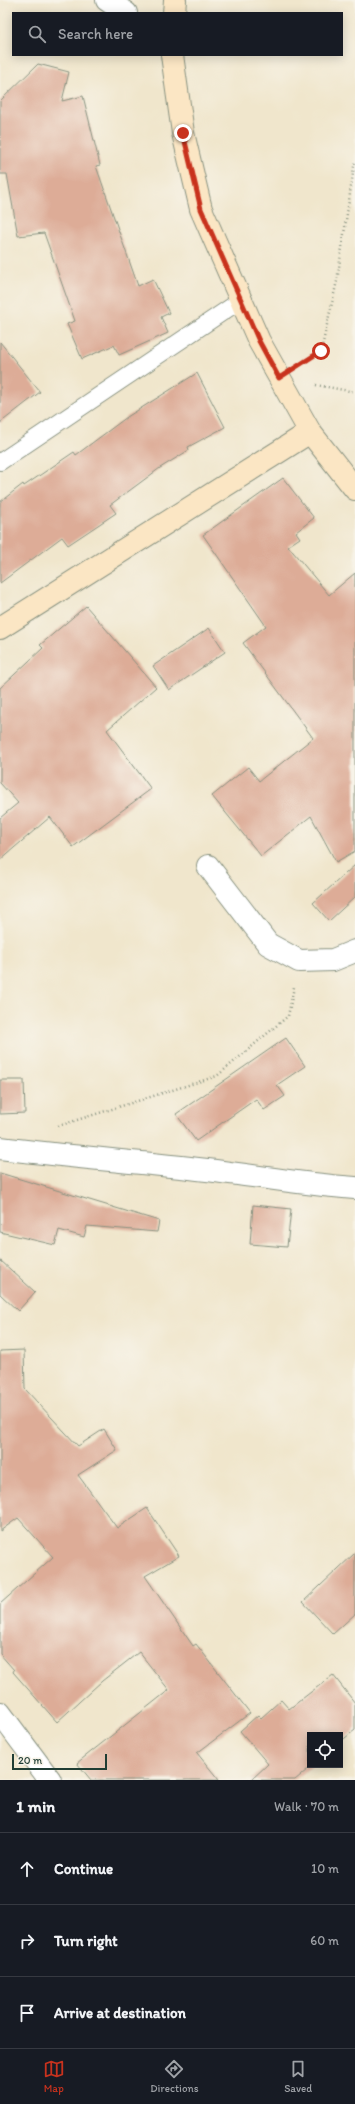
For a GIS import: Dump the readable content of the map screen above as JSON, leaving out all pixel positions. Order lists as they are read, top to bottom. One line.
{"scale_bar":"20 m","page":{"search":"Search here","scale":"20 m","heading":["1 min","Walk · 70 m"],"list":[["Continue","10 m"],["Turn right","60 m"],"Arrive at destination"],"nav":["Map","Directions","Saved"]}}
